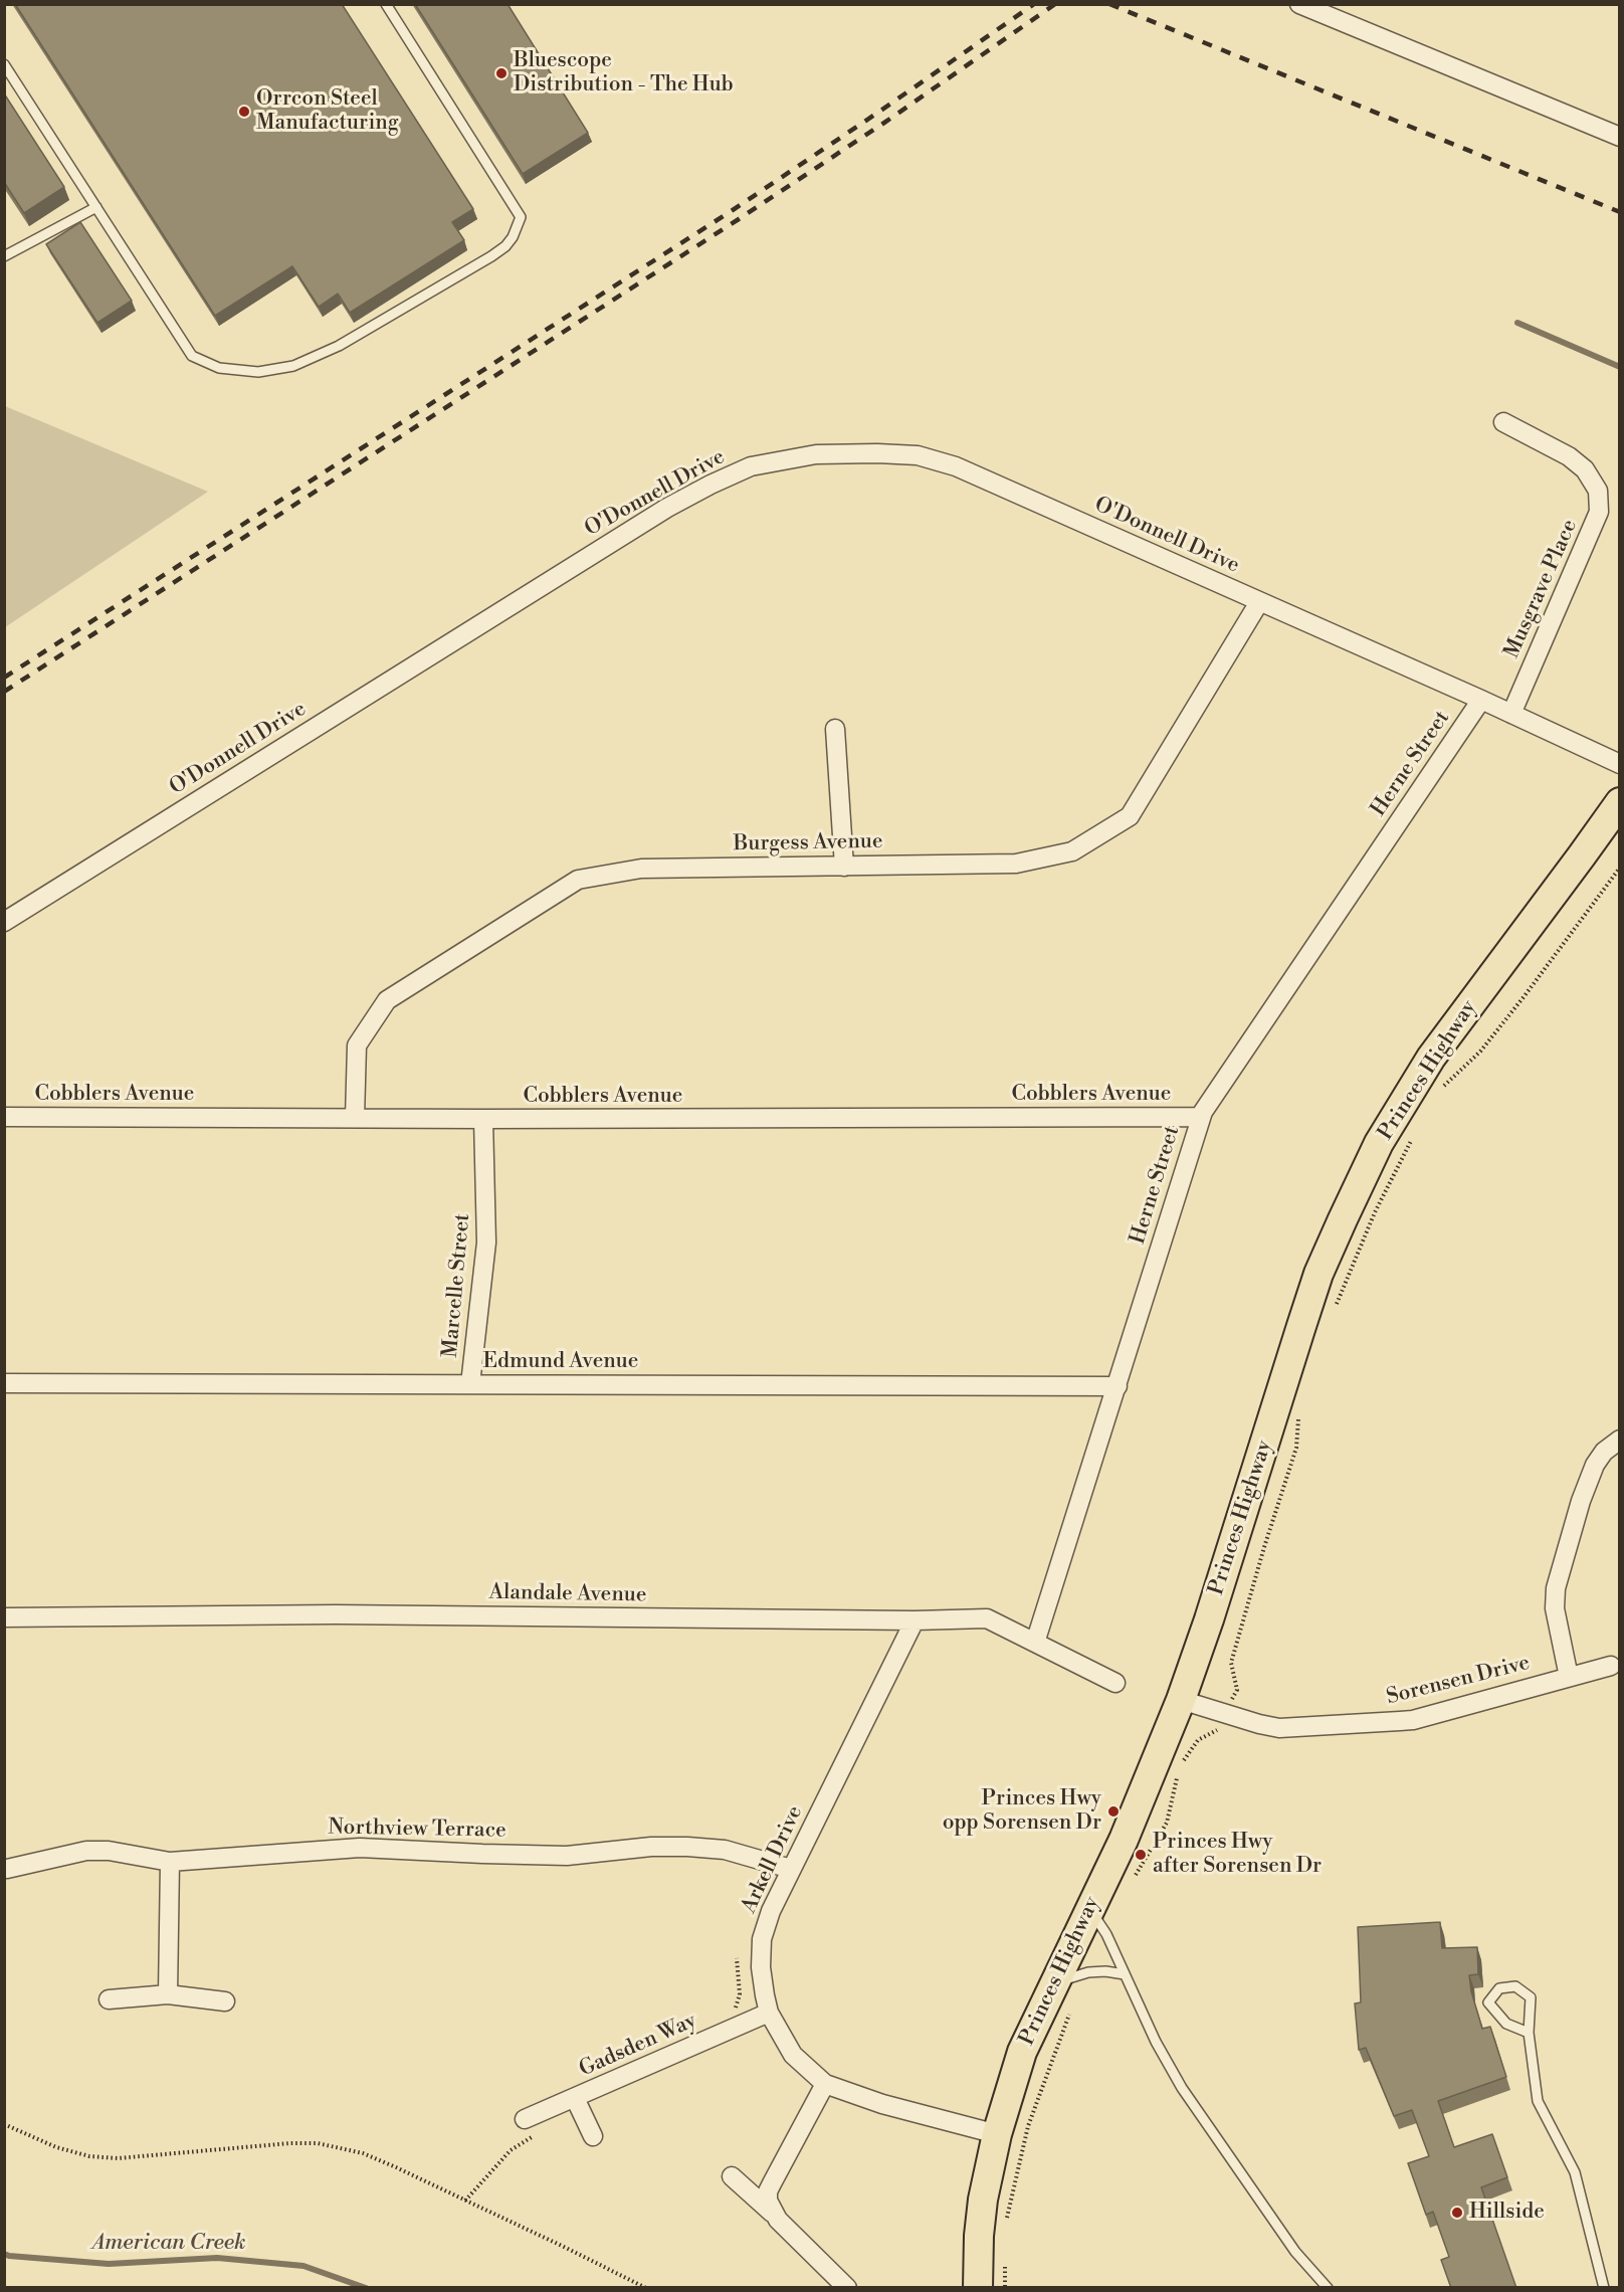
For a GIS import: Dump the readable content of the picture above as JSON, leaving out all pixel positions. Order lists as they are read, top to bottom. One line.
{"streets":{"main road":["Princes Highway"],"street":["O'Donnell Drive","Musgrave Place","Herne Street","Burgess Avenue","Cobblers Avenue","Marcelle Street","Edmund Avenue","Alandale Avenue","Sorensen Drive","Northview Terrace","Arkell Drive","Gadsden Way"]},"crossings":[["O'Donnell Drive","Musgrave Place"],["O'Donnell Drive","Herne Street"],["O'Donnell Drive","Burgess Avenue"],["Herne Street","Cobblers Avenue"],["Herne Street","Edmund Avenue"],["Herne Street","Alandale Avenue"],["Burgess Avenue","Cobblers Avenue"],["Princes Highway","Sorensen Drive"],["Princes Highway","Arkell Drive"],["Cobblers Avenue","Marcelle Street"],["Marcelle Street","Edmund Avenue"],["Alandale Avenue","Arkell Drive"],["Northview Terrace","Arkell Drive"],["Arkell Drive","Gadsden Way"]],"water":["American Creek"],"places":["Bluescope Distribution - The Hub","Orrcon Steel Manufacturing","Princes Hwy opp Sorensen Dr","Princes Hwy after Sorensen Dr","Hillside"]}
